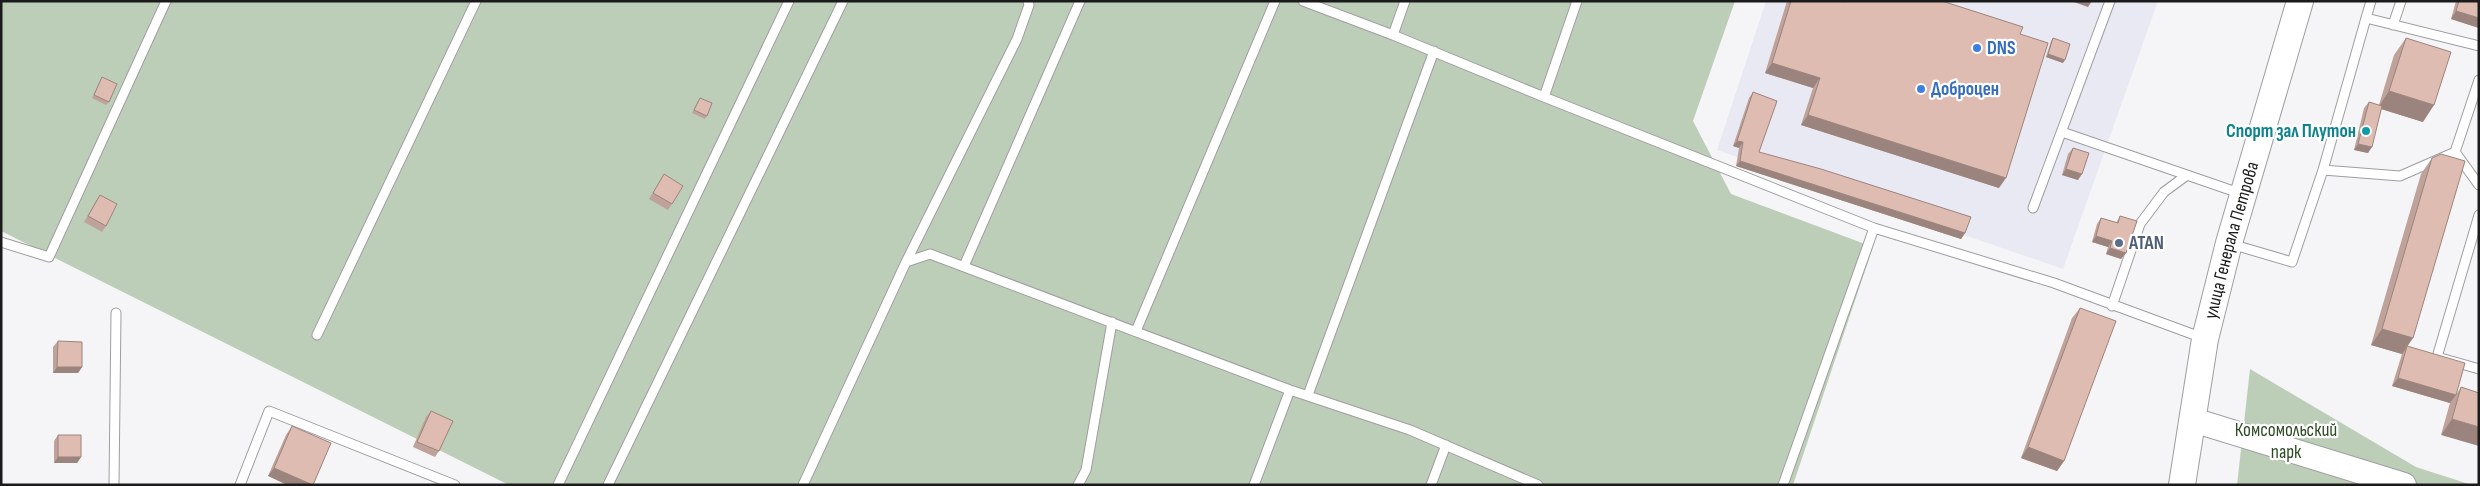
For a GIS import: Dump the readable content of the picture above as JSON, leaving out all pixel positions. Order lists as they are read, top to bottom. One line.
{"streets":{"main road":["улица Генерала Петрова"]},"parks":["Комсомольский парк"],"places":["DNS","Доброцен","Спорт зал Плутон","ATAN"]}
